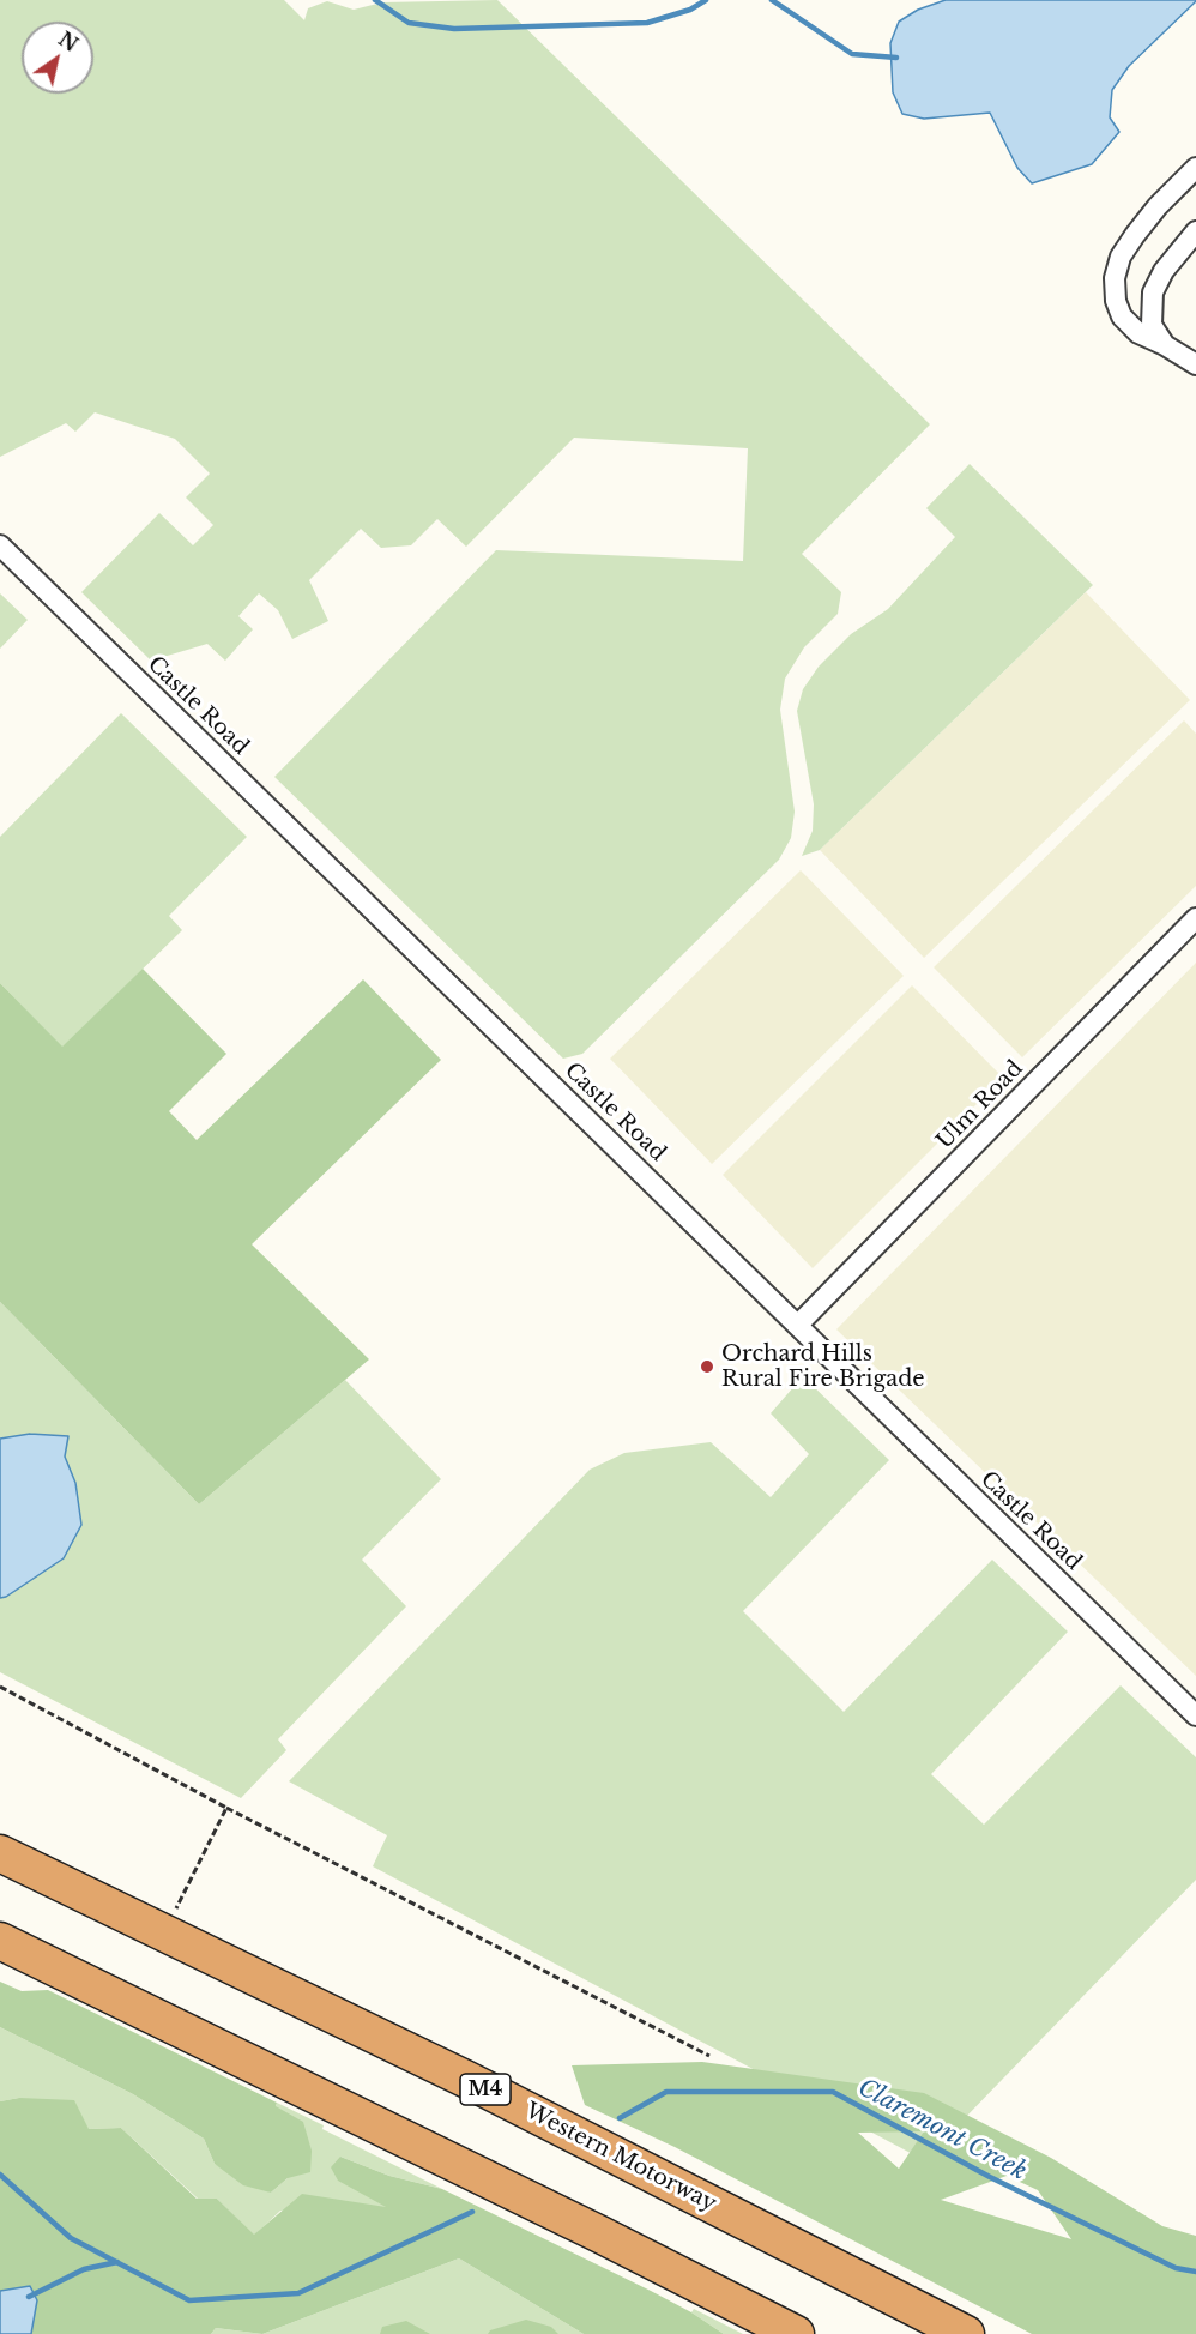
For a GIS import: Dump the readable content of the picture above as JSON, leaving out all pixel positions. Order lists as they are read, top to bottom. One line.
{"streets":{"highway":["M4","Western Motorway"],"street":["Castle Road","Ulm Road"]},"crossings":[["Castle Road","Ulm Road"]],"water":["Claremont Creek"],"places":["Orchard Hills Rural Fire Brigade"],"north":"top right"}
